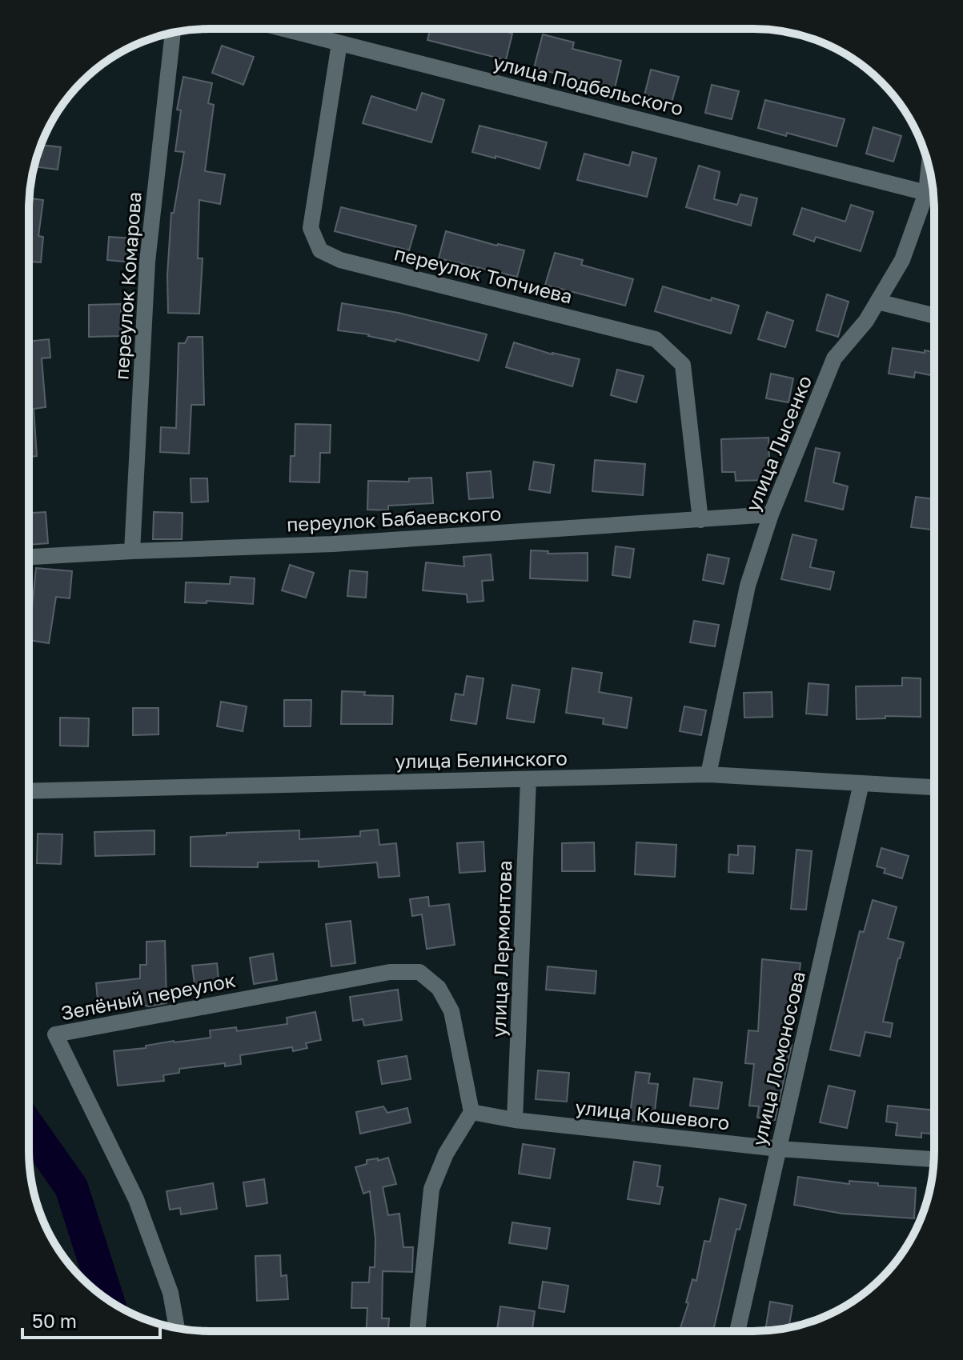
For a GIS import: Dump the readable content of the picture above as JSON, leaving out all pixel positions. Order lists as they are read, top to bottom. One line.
{"streets":{"street":["улица Подбельского","переулок Топчиева","переулок Комарова","улица Лысенко","переулок Бабаевского","улица Белинского","улица Лермонтова","Зелёный переулок","улица Ломоносова","улица Кошевого"]},"crossings":[["улица Подбельского","переулок Топчиева"],["улица Подбельского","улица Лысенко"],["переулок Топчиева","переулок Бабаевского"],["переулок Комарова","переулок Бабаевского"],["улица Лысенко","переулок Бабаевского"],["улица Лысенко","улица Белинского"],["улица Белинского","улица Лермонтова"],["улица Белинского","улица Ломоносова"],["улица Лермонтова","улица Кошевого"],["Зелёный переулок","улица Кошевого"],["улица Ломоносова","улица Кошевого"]],"scale_bar":"50 m"}
